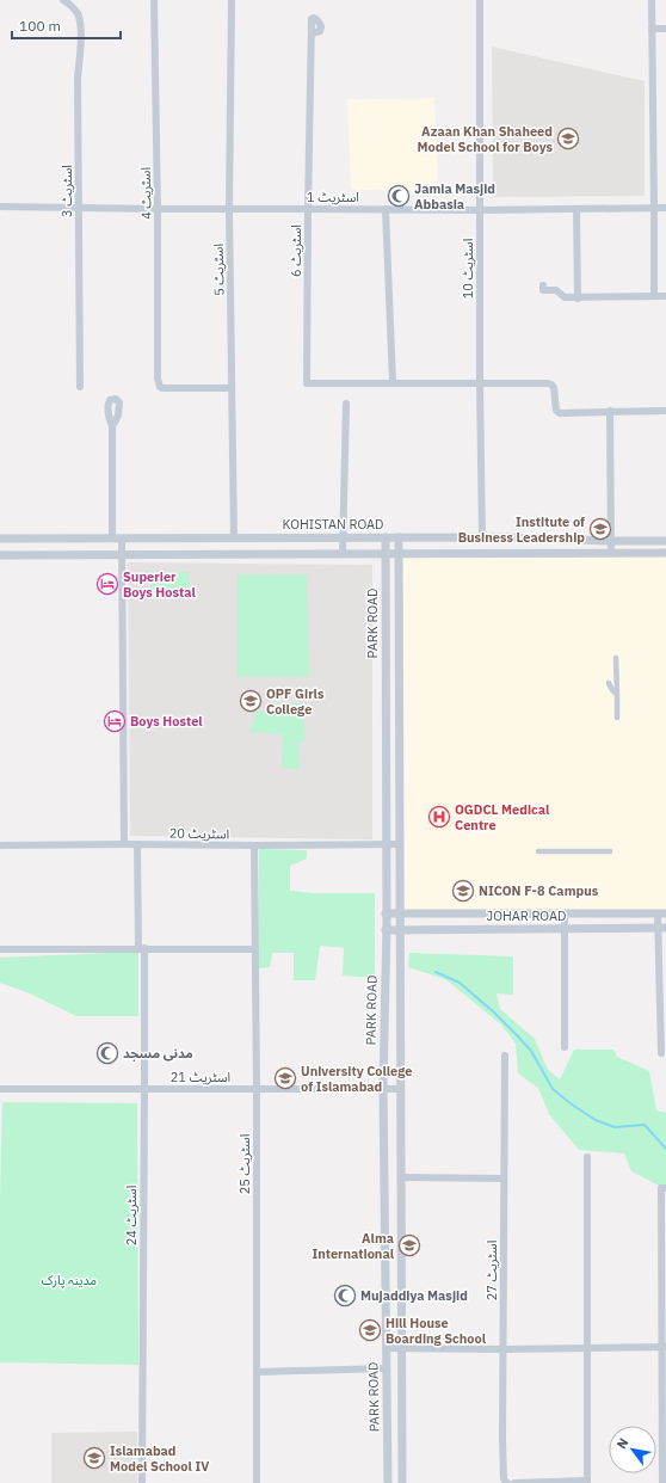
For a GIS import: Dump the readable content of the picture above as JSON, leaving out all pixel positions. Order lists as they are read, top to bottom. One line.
{"streets":{"street":["اسٹریٹ 3","اسٹریٹ 4","اسٹریٹ 1","اسٹریٹ 6","اسٹریٹ 10","اسٹریٹ 5","KOHISTAN ROAD","PARK ROAD","اسٹریٹ 20","JOHAR ROAD","اسٹریٹ 21","اسٹریٹ 25","اسٹریٹ 24","اسٹریٹ 27"]},"crossings":[["اسٹریٹ 3","اسٹریٹ 1"],["اسٹریٹ 4","اسٹریٹ 1"],["اسٹریٹ 4","اسٹریٹ 5"],["اسٹریٹ 1","اسٹریٹ 6"],["اسٹریٹ 1","اسٹریٹ 10"],["اسٹریٹ 1","اسٹریٹ 5"],["اسٹریٹ 10","KOHISTAN ROAD"],["اسٹریٹ 5","KOHISTAN ROAD"],["KOHISTAN ROAD","PARK ROAD"],["PARK ROAD","اسٹریٹ 20"],["PARK ROAD","JOHAR ROAD"],["PARK ROAD","اسٹریٹ 21"],["اسٹریٹ 20","اسٹریٹ 25"],["اسٹریٹ 20","اسٹریٹ 24"],["اسٹریٹ 21","اسٹریٹ 25"],["اسٹریٹ 21","اسٹریٹ 24"]],"parks":["مدینہ پارک"],"places":{"school or university":["Azaan Khan Shaheed Model School for Boys","Institute of Business Leadership","OPF Girls College","NICON F-8 Campus","University College of Islamabad","Alma International","Hill House Boarding School","Islamabad Model School IV"],"mosque":["Jamia Masjid Abbasia","مدنی مسجد","Mujaddiya Masjid"],"hotel":["Superier Boys Hostal","Boys Hostel"],"hospital":["OGDCL Medical Centre"]},"scale_bar":"100 m","north":"top left"}
